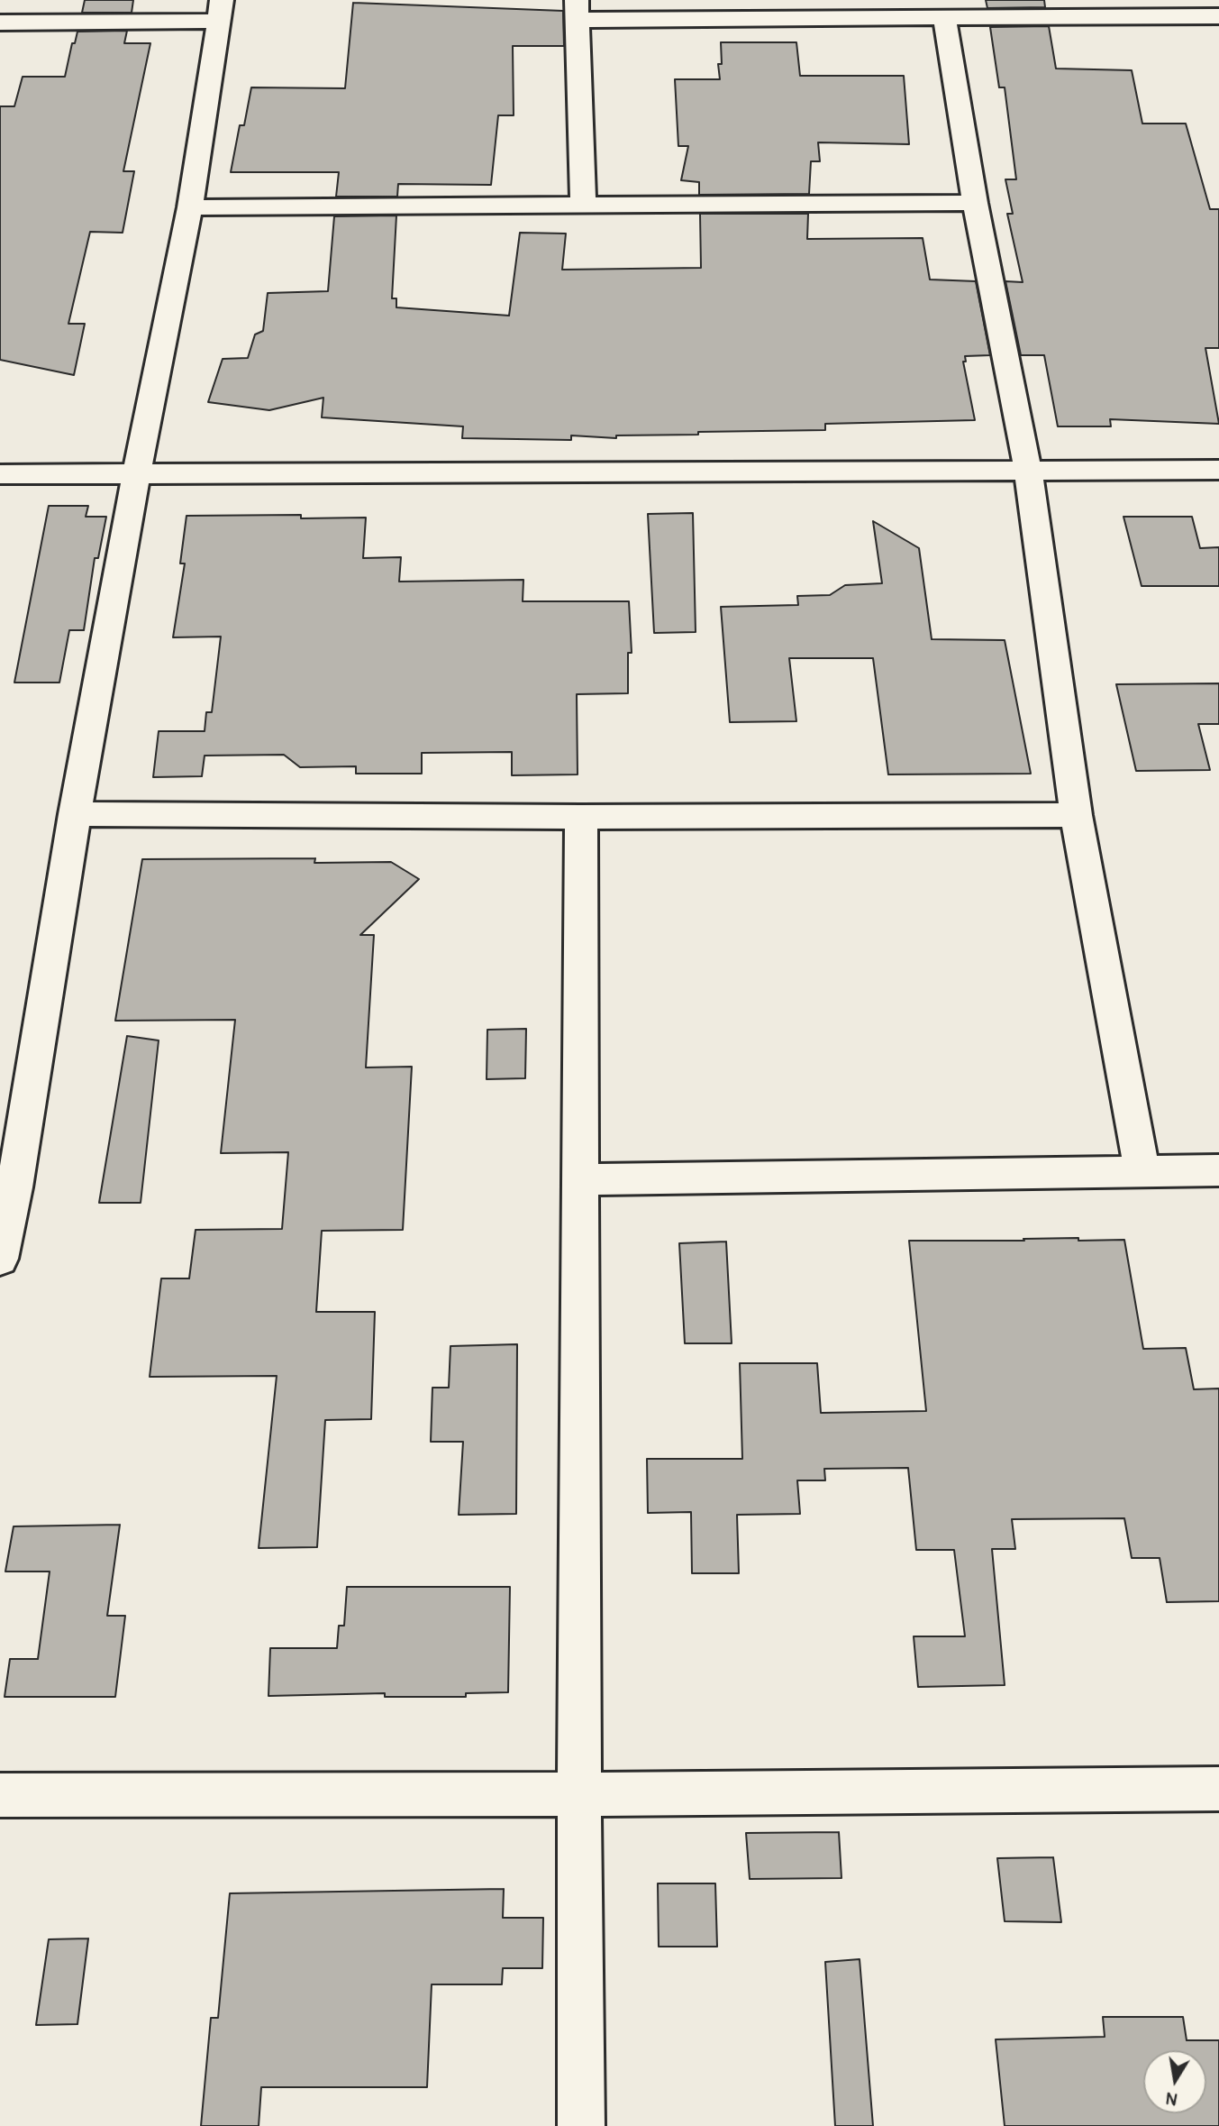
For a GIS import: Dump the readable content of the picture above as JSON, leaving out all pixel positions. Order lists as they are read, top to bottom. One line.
{"north":"bottom"}
